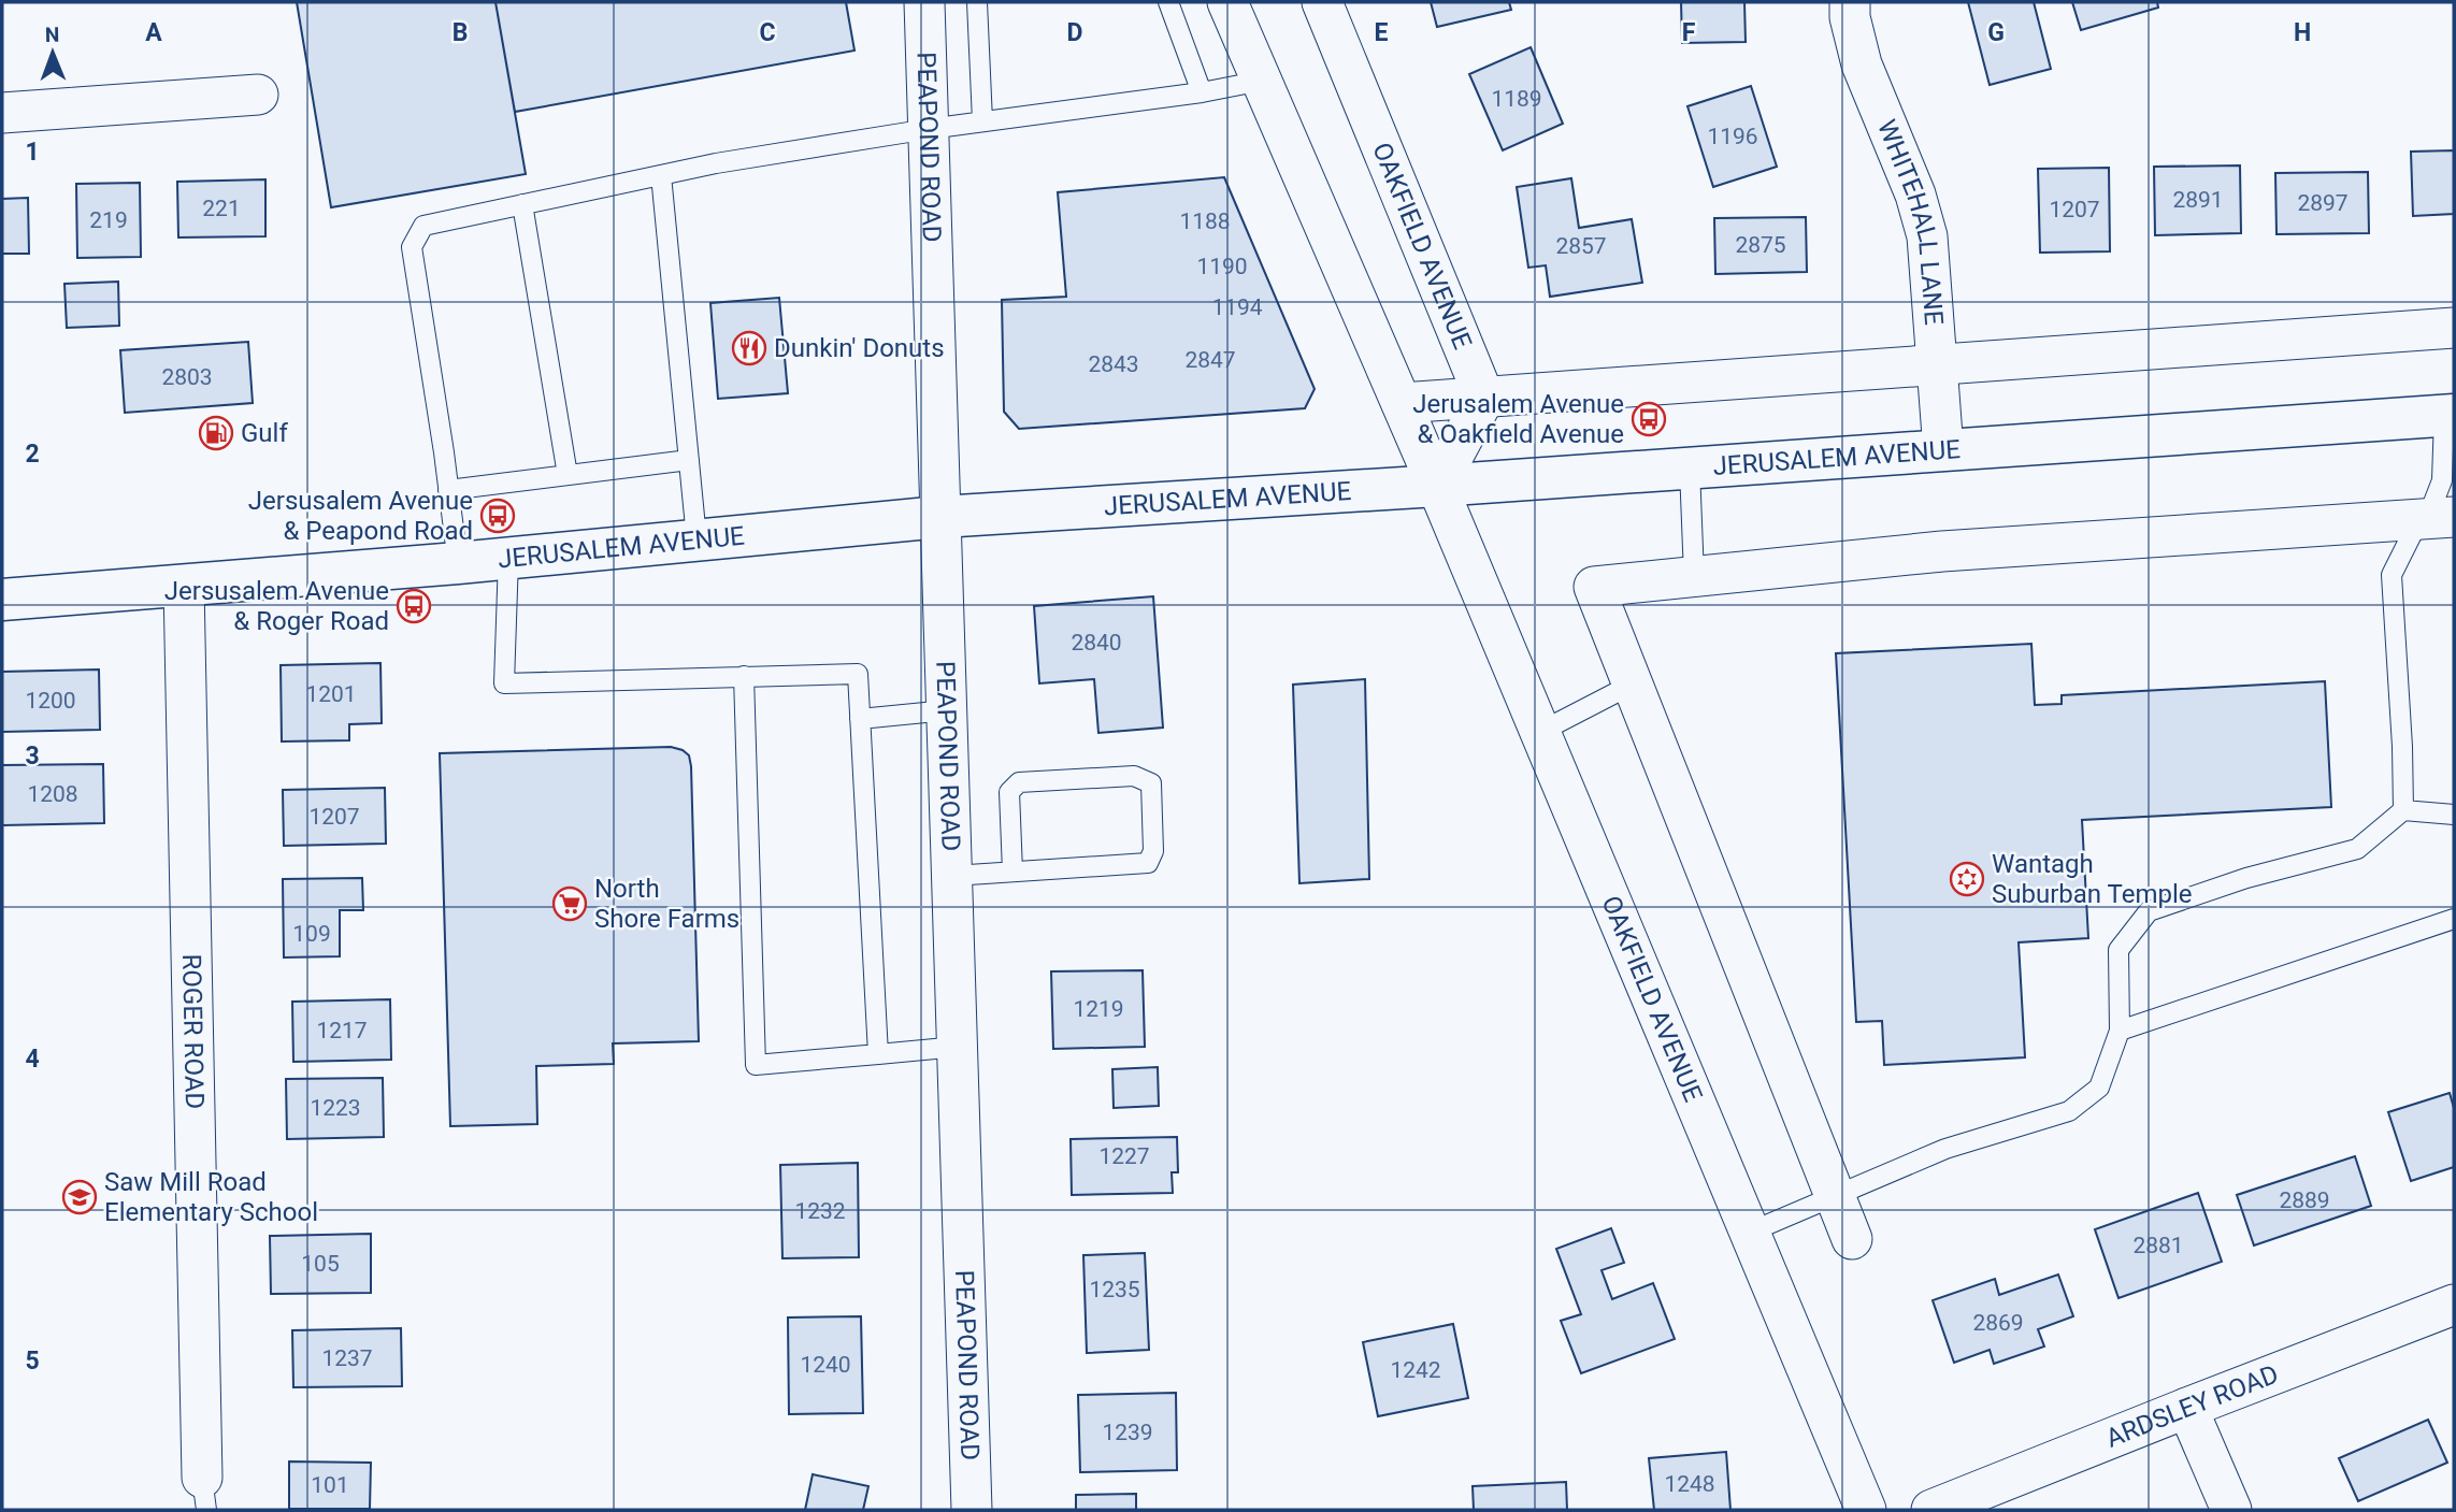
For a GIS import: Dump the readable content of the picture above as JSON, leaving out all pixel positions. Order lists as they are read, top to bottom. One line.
{"streets":{"main road":["JERUSALEM AVENUE"],"street":["PEAPOND ROAD","WHITEHALL LANE","OAKFIELD AVENUE","ROGER ROAD","ARDSLEY ROAD"]},"crossings":[["PEAPOND ROAD","JERUSALEM AVENUE"],["WHITEHALL LANE","JERUSALEM AVENUE"],["OAKFIELD AVENUE","JERUSALEM AVENUE"],["JERUSALEM AVENUE","ROGER ROAD"]],"places":{"restaurant":["Dunkin' Donuts"],"bus stop":["Jerusalem Avenue & Oakfield Avenue","Jersusalem Avenue & Peapond Road","Jersusalem Avenue & Roger Road"],"fuel station":["Gulf"],"synagogue":["Wantagh Suburban Temple"],"supermarket":["North Shore Farms"],"school or university":["Saw Mill Road Elementary School"]},"house_numbers":["1189","1196","2891","2897","221","1207","219","1188","2875","2857","1190","1194","2847","2843","2803","2840","1201","1200","1208","1207","109","1219","1217","1223","1227","2889","1232","2881","105","1235","2869","1237","1240","1242","1239","1248","101"],"north":"top","grid":{"columns":["A","B","C","D","E","F","G","H"],"rows":["1","2","3","4","5"]}}
